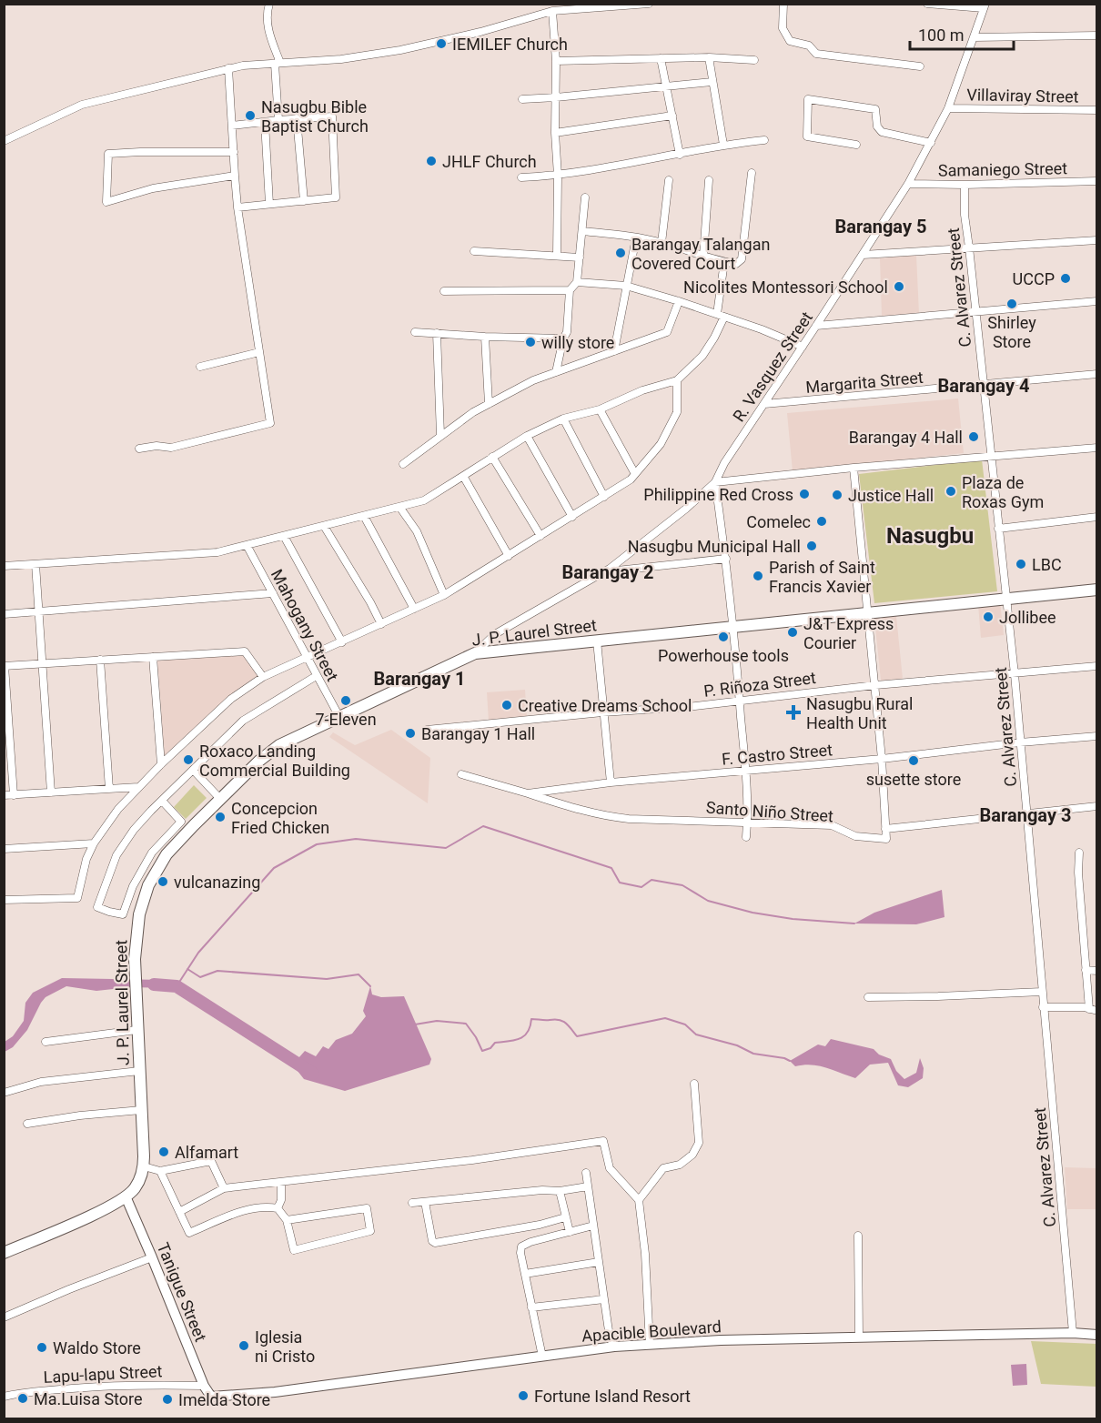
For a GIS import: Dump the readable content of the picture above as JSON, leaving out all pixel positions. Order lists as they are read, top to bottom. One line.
{"streets":{"main road":["J. P. Laurel Street"],"street":["Villaviray Street","Samaniego Street","C. Alvarez Street","R. Vasquez Street","Margarita Street","Mahogany Street","P. Riñoza Street","F. Castro Street","Santo Niño Street","Tanigue Street","Apacible Boulevard","Lapu-lapu Street"]},"crossings":[["Villaviray Street","R. Vasquez Street"],["Samaniego Street","C. Alvarez Street"],["Samaniego Street","R. Vasquez Street"],["C. Alvarez Street","Margarita Street"],["C. Alvarez Street","J. P. Laurel Street"],["C. Alvarez Street","P. Riñoza Street"],["C. Alvarez Street","F. Castro Street"],["C. Alvarez Street","Santo Niño Street"],["C. Alvarez Street","Apacible Boulevard"],["R. Vasquez Street","Margarita Street"],["R. Vasquez Street","J. P. Laurel Street"],["Mahogany Street","J. P. Laurel Street"],["J. P. Laurel Street","Tanigue Street"],["F. Castro Street","Santo Niño Street"],["Tanigue Street","Apacible Boulevard"],["Tanigue Street","Lapu-lapu Street"]],"districts":["Barangay 5","Barangay 4","Nasugbu","Barangay 2","Barangay 1","Barangay 3"],"places":{"other":["IEMILEF Church","Nasugbu Bible Baptist Church","JHLF Church","Barangay Talangan Covered Court","UCCP","Nicolites Montessori School","Shirley Store","willy store","Barangay 4 Hall","Plaza de Roxas Gym","Philippine Red Cross","Justice Hall","Comelec","Nasugbu Municipal Hall","LBC","Parish of Saint Francis Xavier","Jollibee","J&T Express Courier","Powerhouse tools","7-Eleven","Creative Dreams School","Barangay 1 Hall","Roxaco Landing Commercial Building","susette store","Concepcion Fried Chicken","vulcanazing","Alfamart","Iglesia ni Cristo","Waldo Store","Fortune Island Resort","Ma.Luisa Store","Imelda Store"],"health":["Nasugbu Rural Health Unit"]},"scale_bar":"100 m"}
